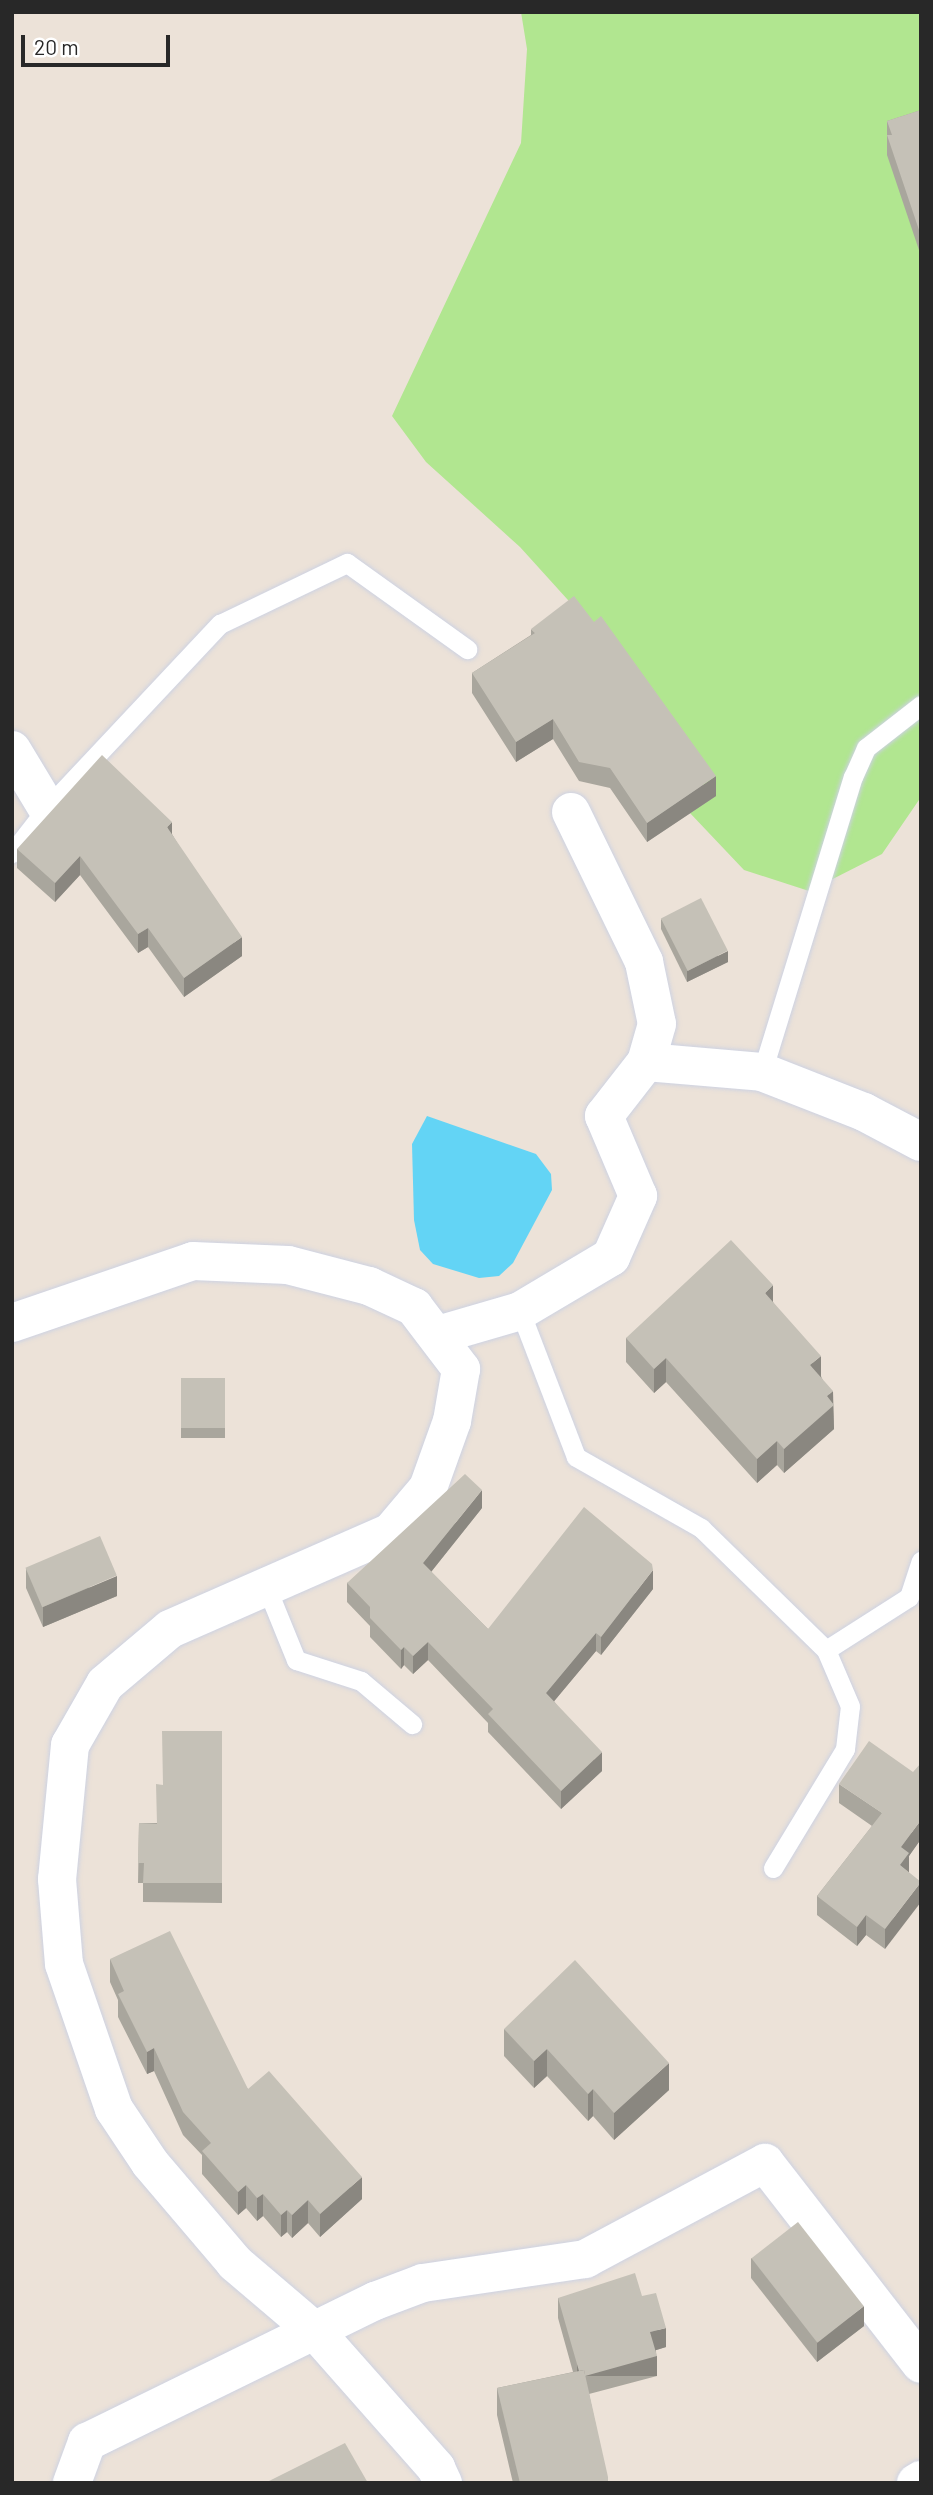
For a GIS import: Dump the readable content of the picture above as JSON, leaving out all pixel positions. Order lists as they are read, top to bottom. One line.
{"scale_bar":"20 m"}
